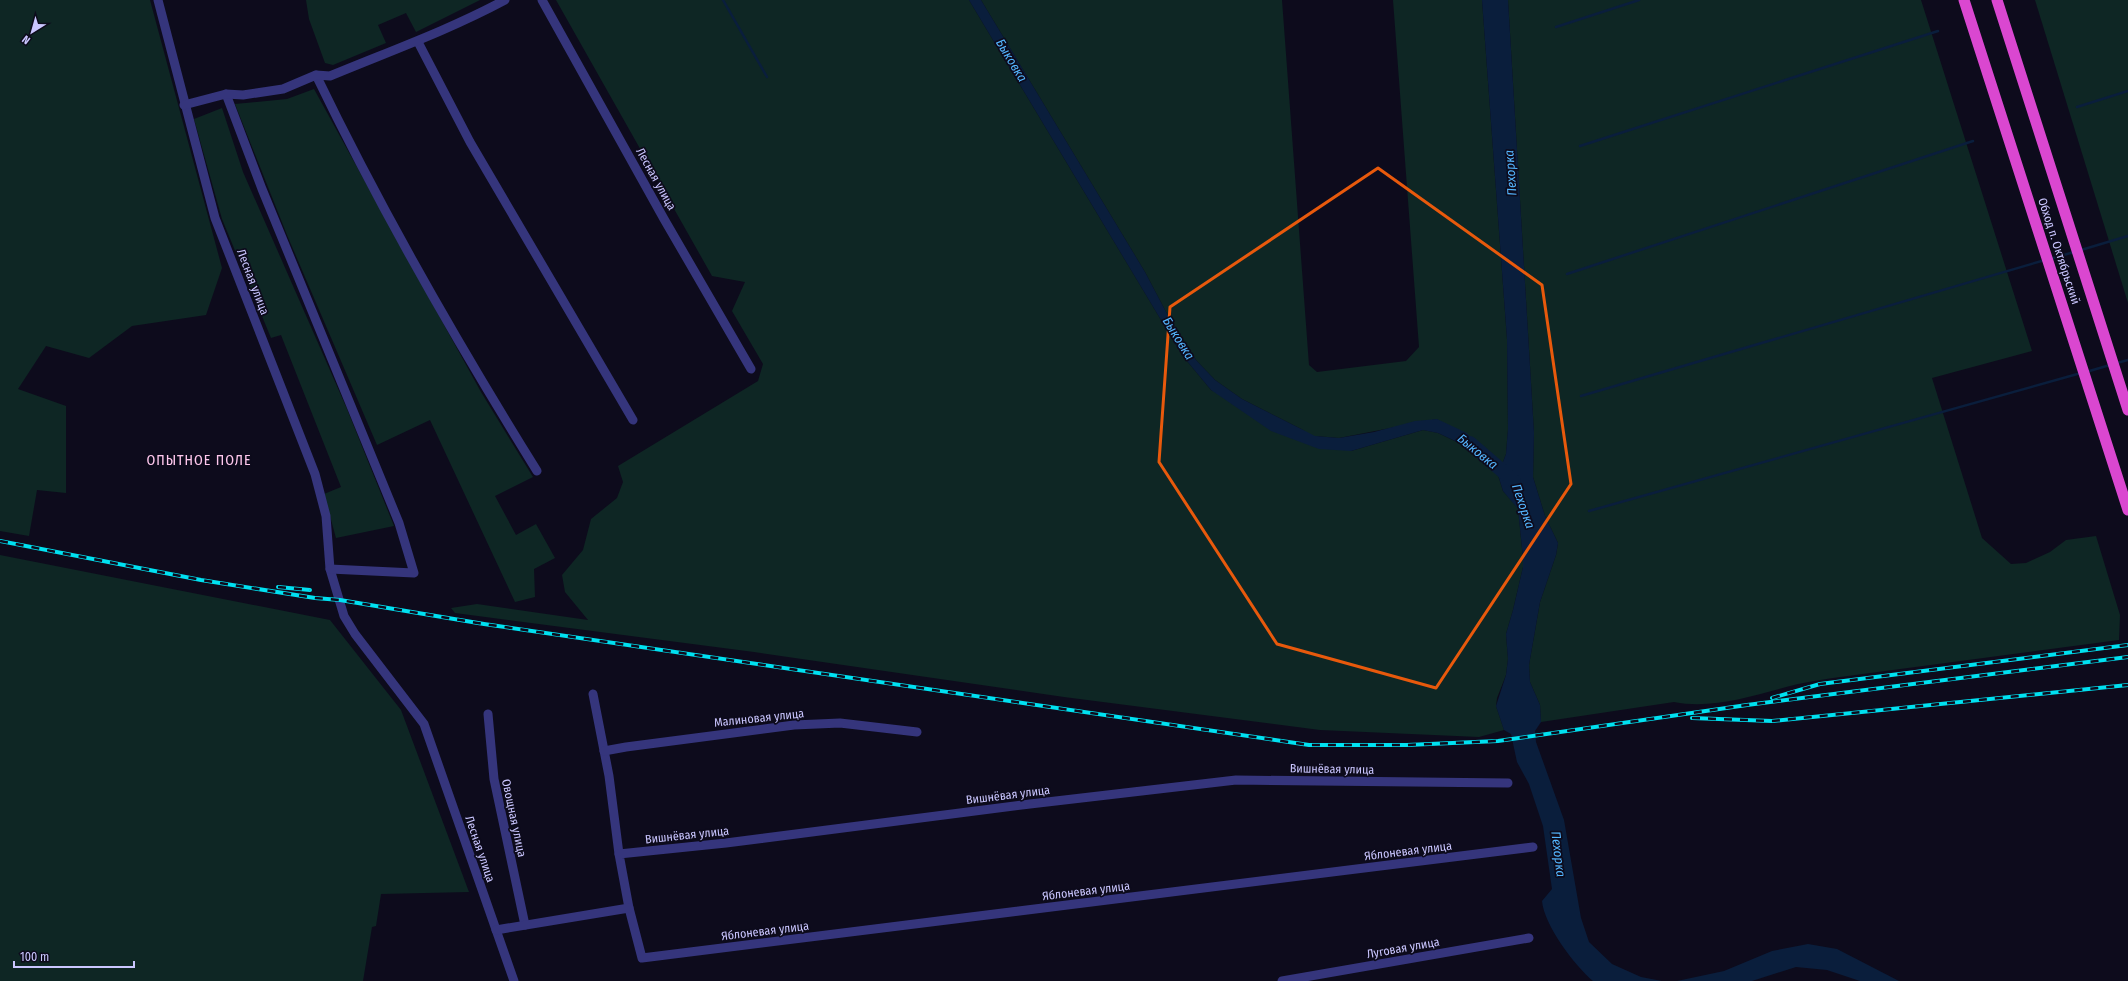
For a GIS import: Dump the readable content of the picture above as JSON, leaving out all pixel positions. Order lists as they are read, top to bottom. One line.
{"streets":{"highway":["Обход п. Октябрьский"],"street":["Лесная улица","Малиновая улица","Вишнёвая улица","Овощная улица","Яблоневая улица","Луговая улица"]},"districts":["ОПЫТНОЕ ПОЛЕ"],"water":["Быковка","Пехорка"],"scale_bar":"100 m","north":"bottom left"}
